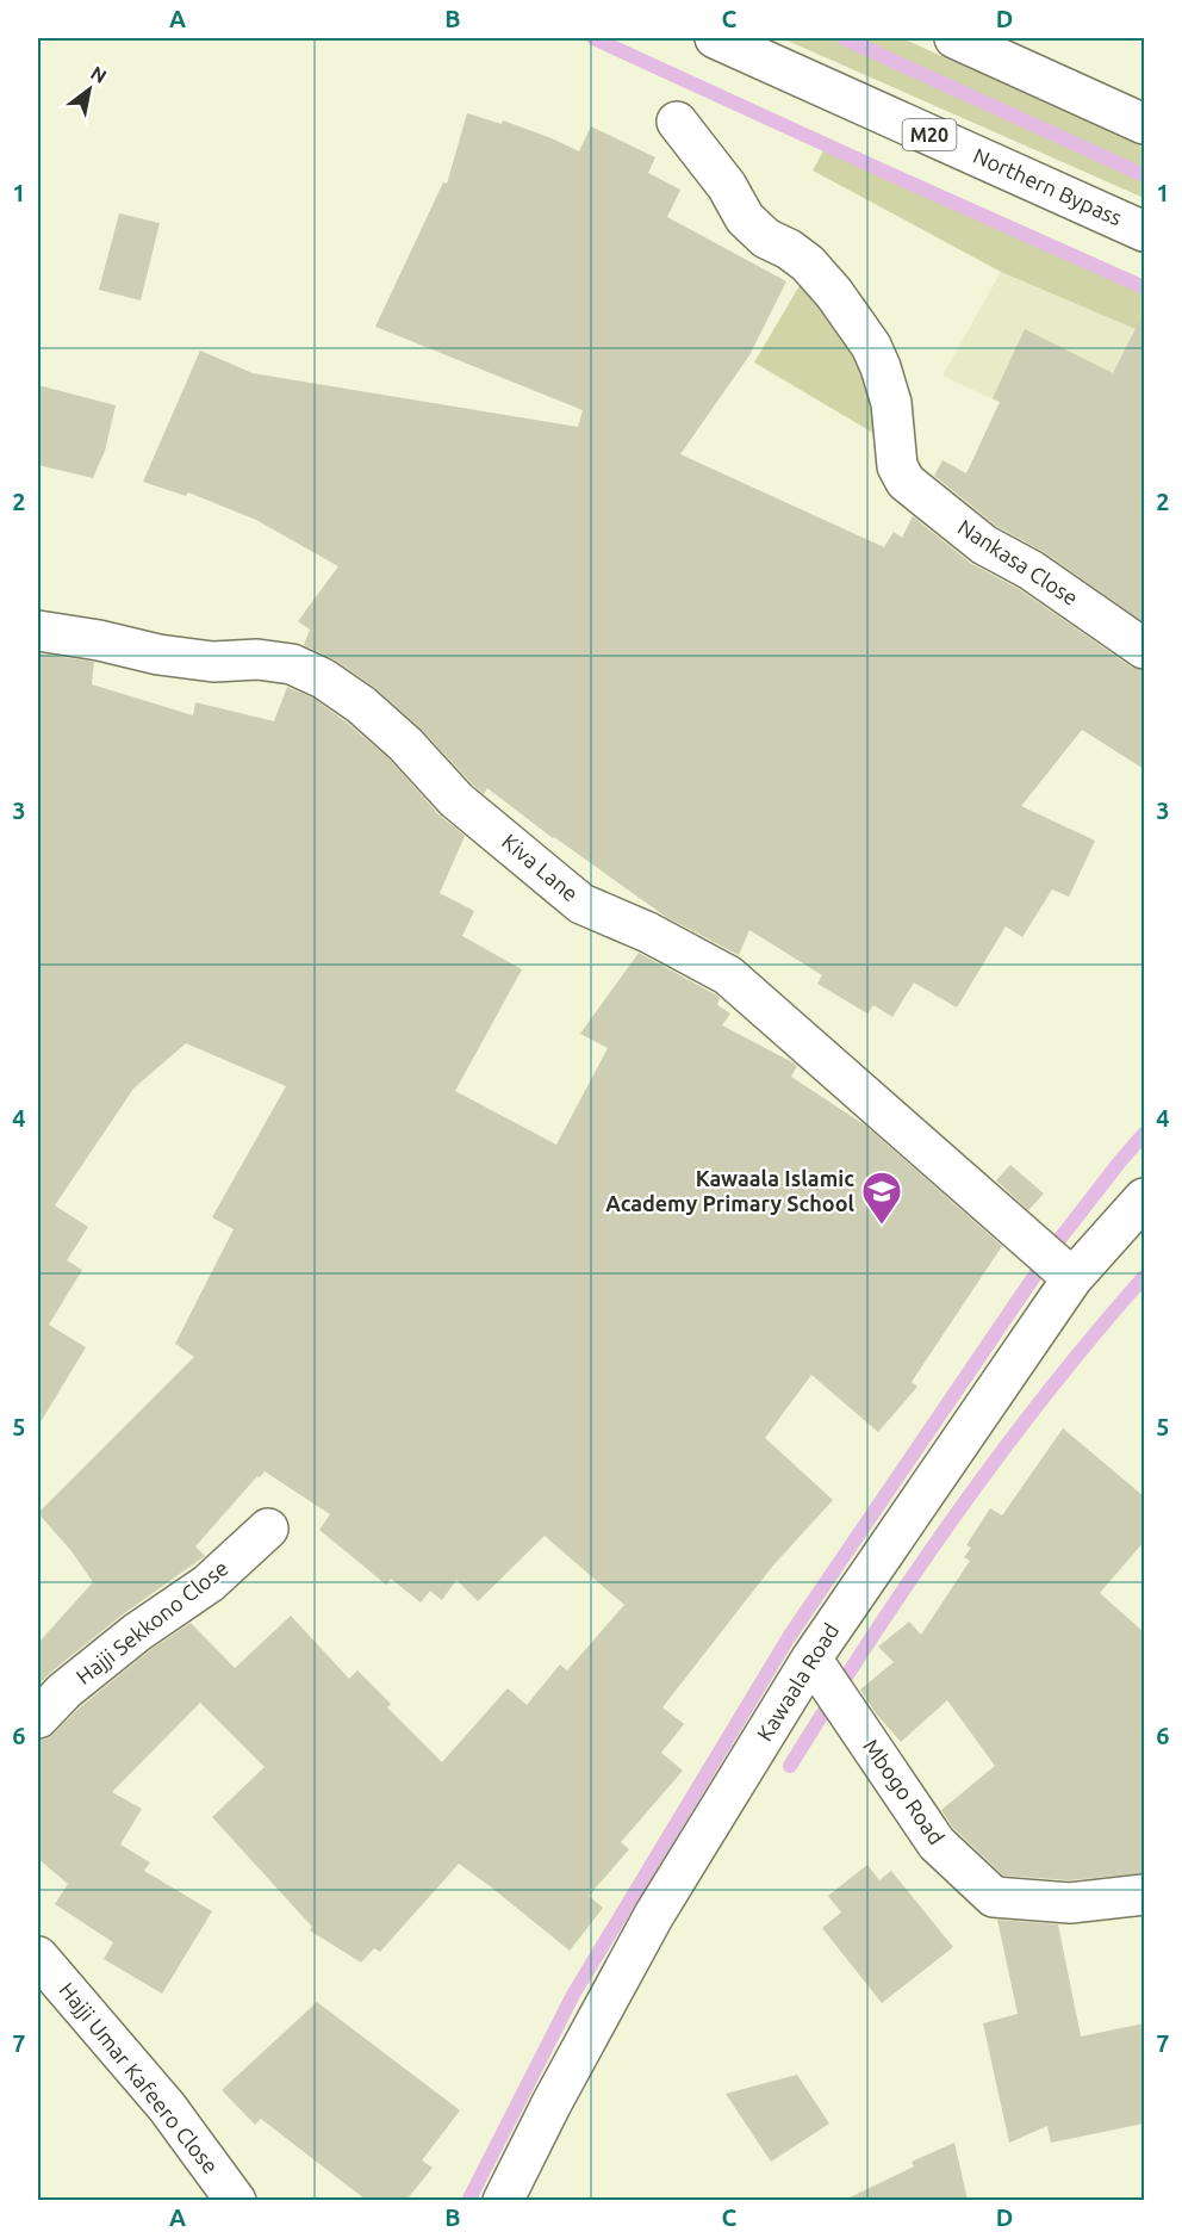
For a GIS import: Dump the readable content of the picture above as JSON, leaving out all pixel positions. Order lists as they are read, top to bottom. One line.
{"streets":{"main road":["M20","Northern Bypass","Nankasa Close","Kiva Lane","Hajji Sekkono Close","Kawaala Road","Mbogo Road","Hajji Umar Kafeero Close"]},"crossings":[["Kiva Lane","Kawaala Road"],["Kawaala Road","Mbogo Road"]],"places":{"school or university":["Kawaala Islamic Academy Primary School"]},"north":"top right","grid":{"columns":["A","B","C","D"],"rows":["1","2","3","4","5","6","7"]}}
